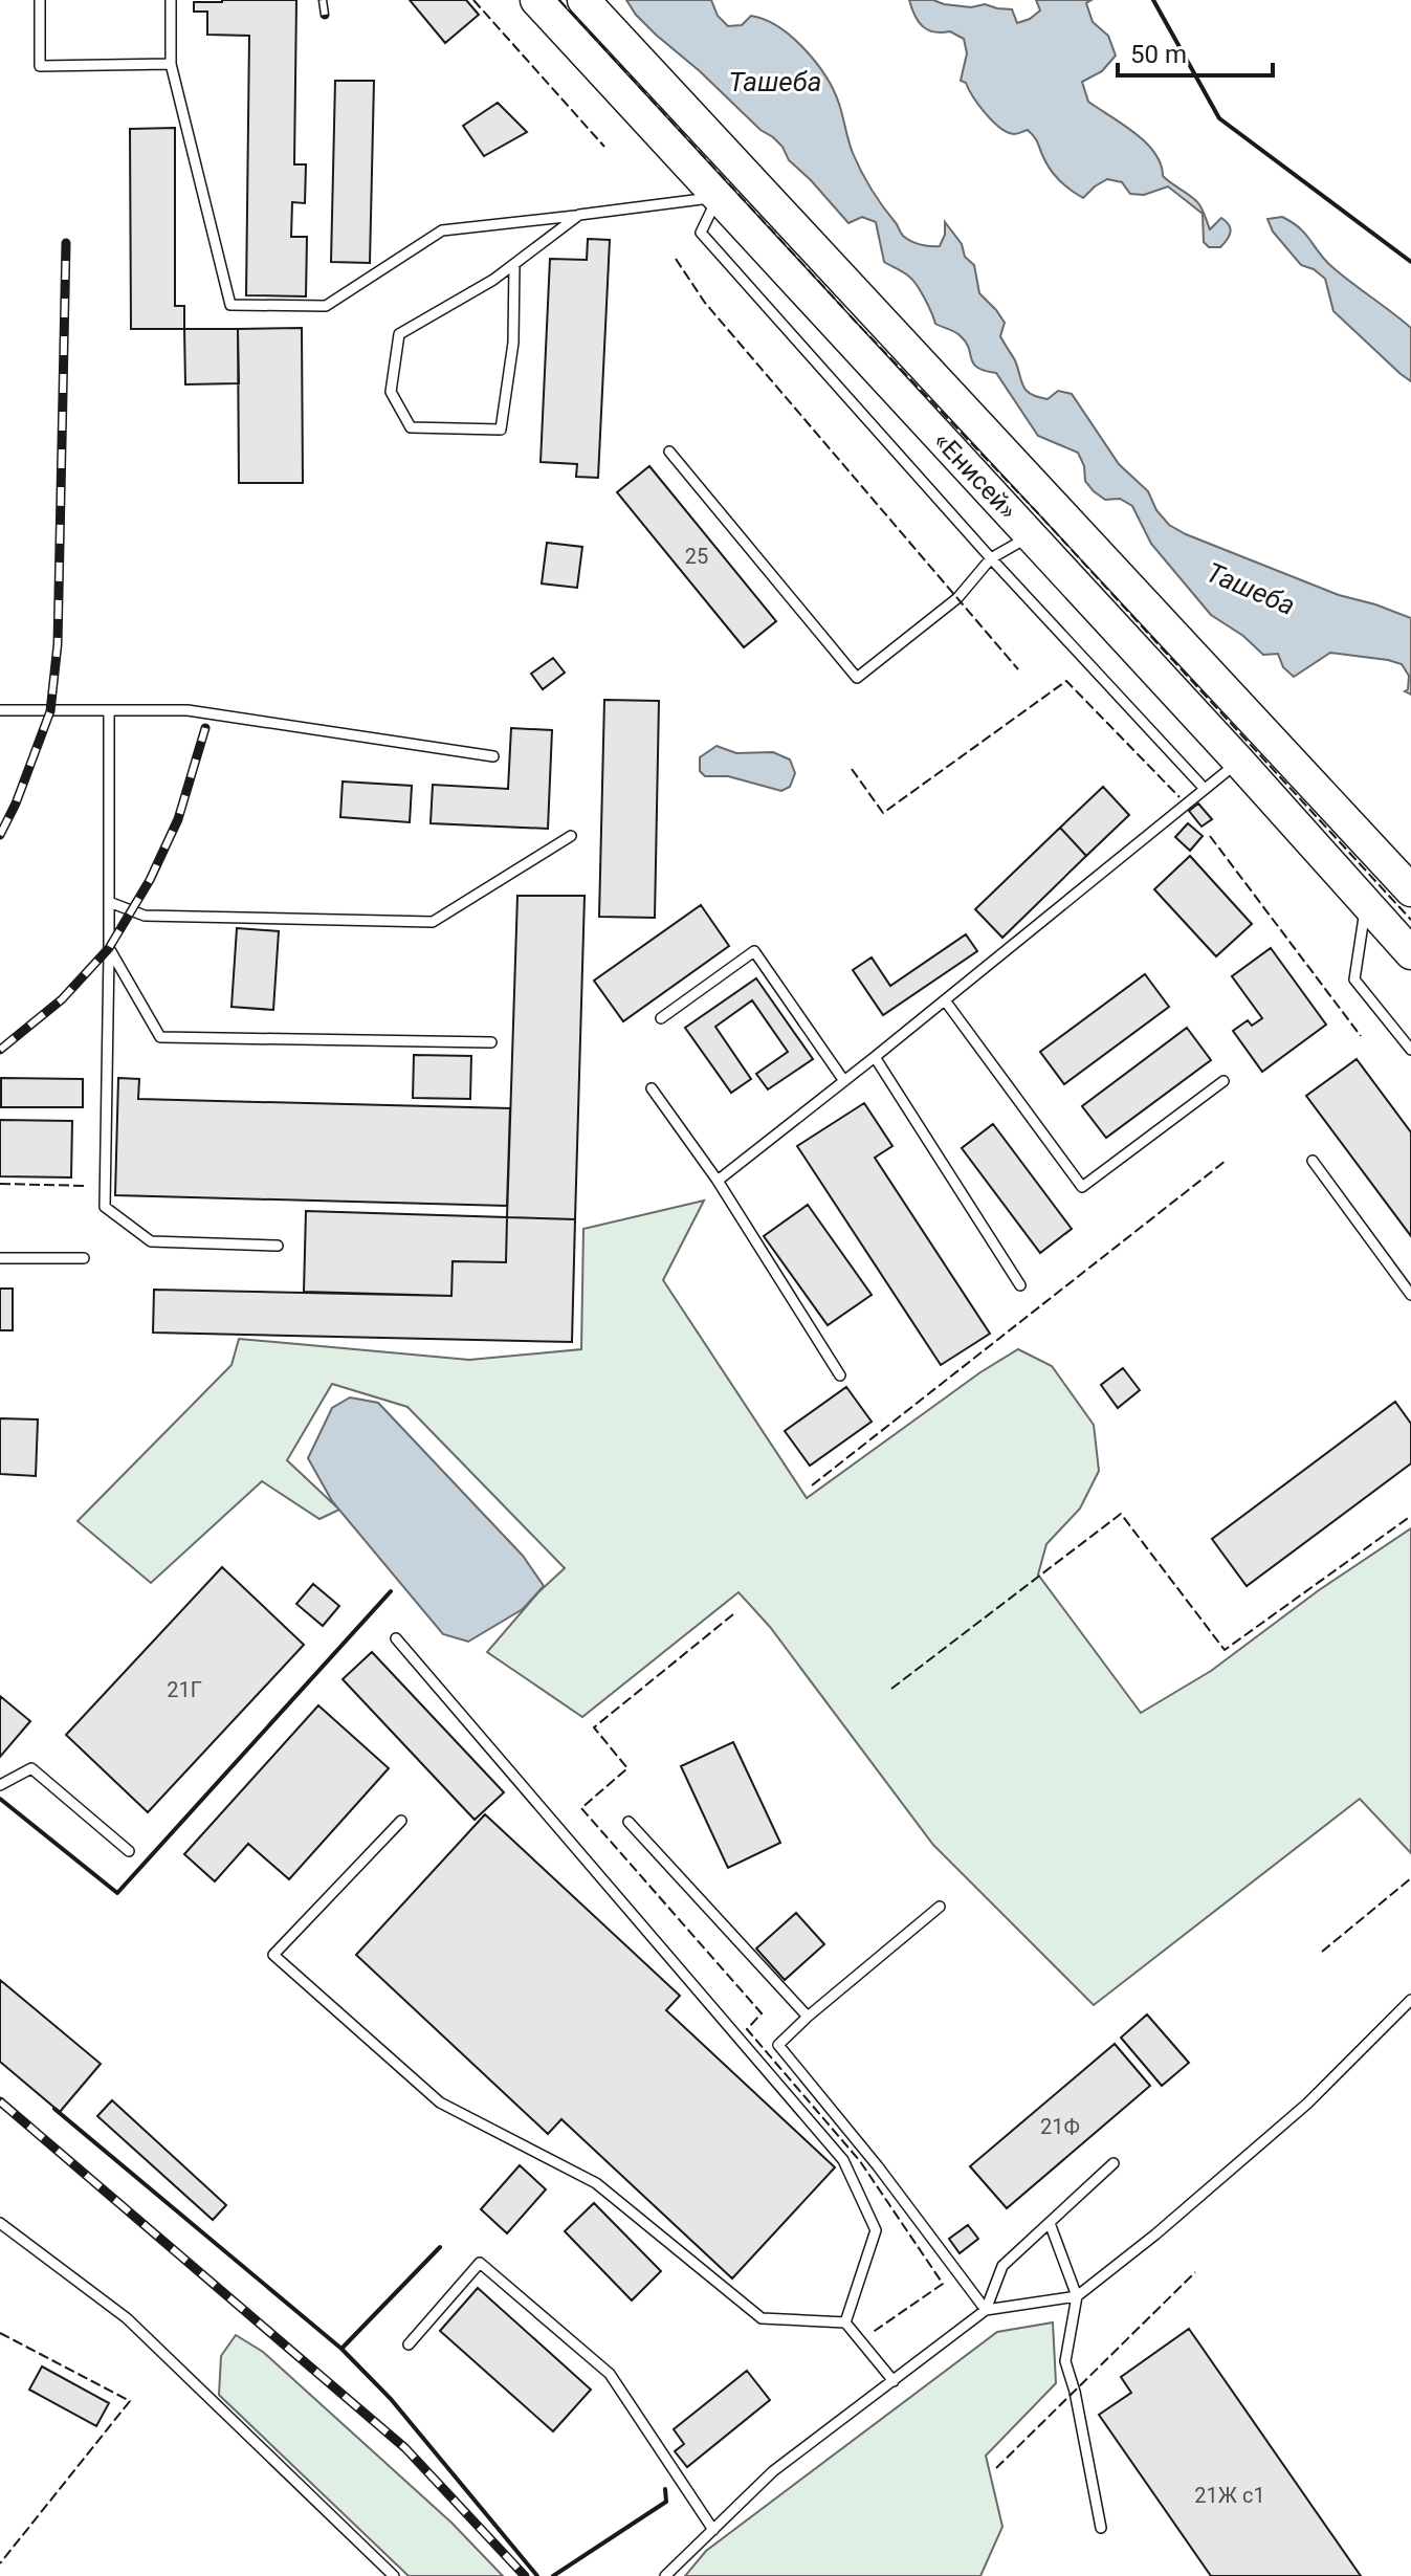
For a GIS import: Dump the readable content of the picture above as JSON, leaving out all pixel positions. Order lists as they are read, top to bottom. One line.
{"streets":{"highway":["«Енисей»"]},"water":["Ташеба"],"house_numbers":["25","21Г","21Ф","21Ж с1"],"scale_bar":"50 m"}
